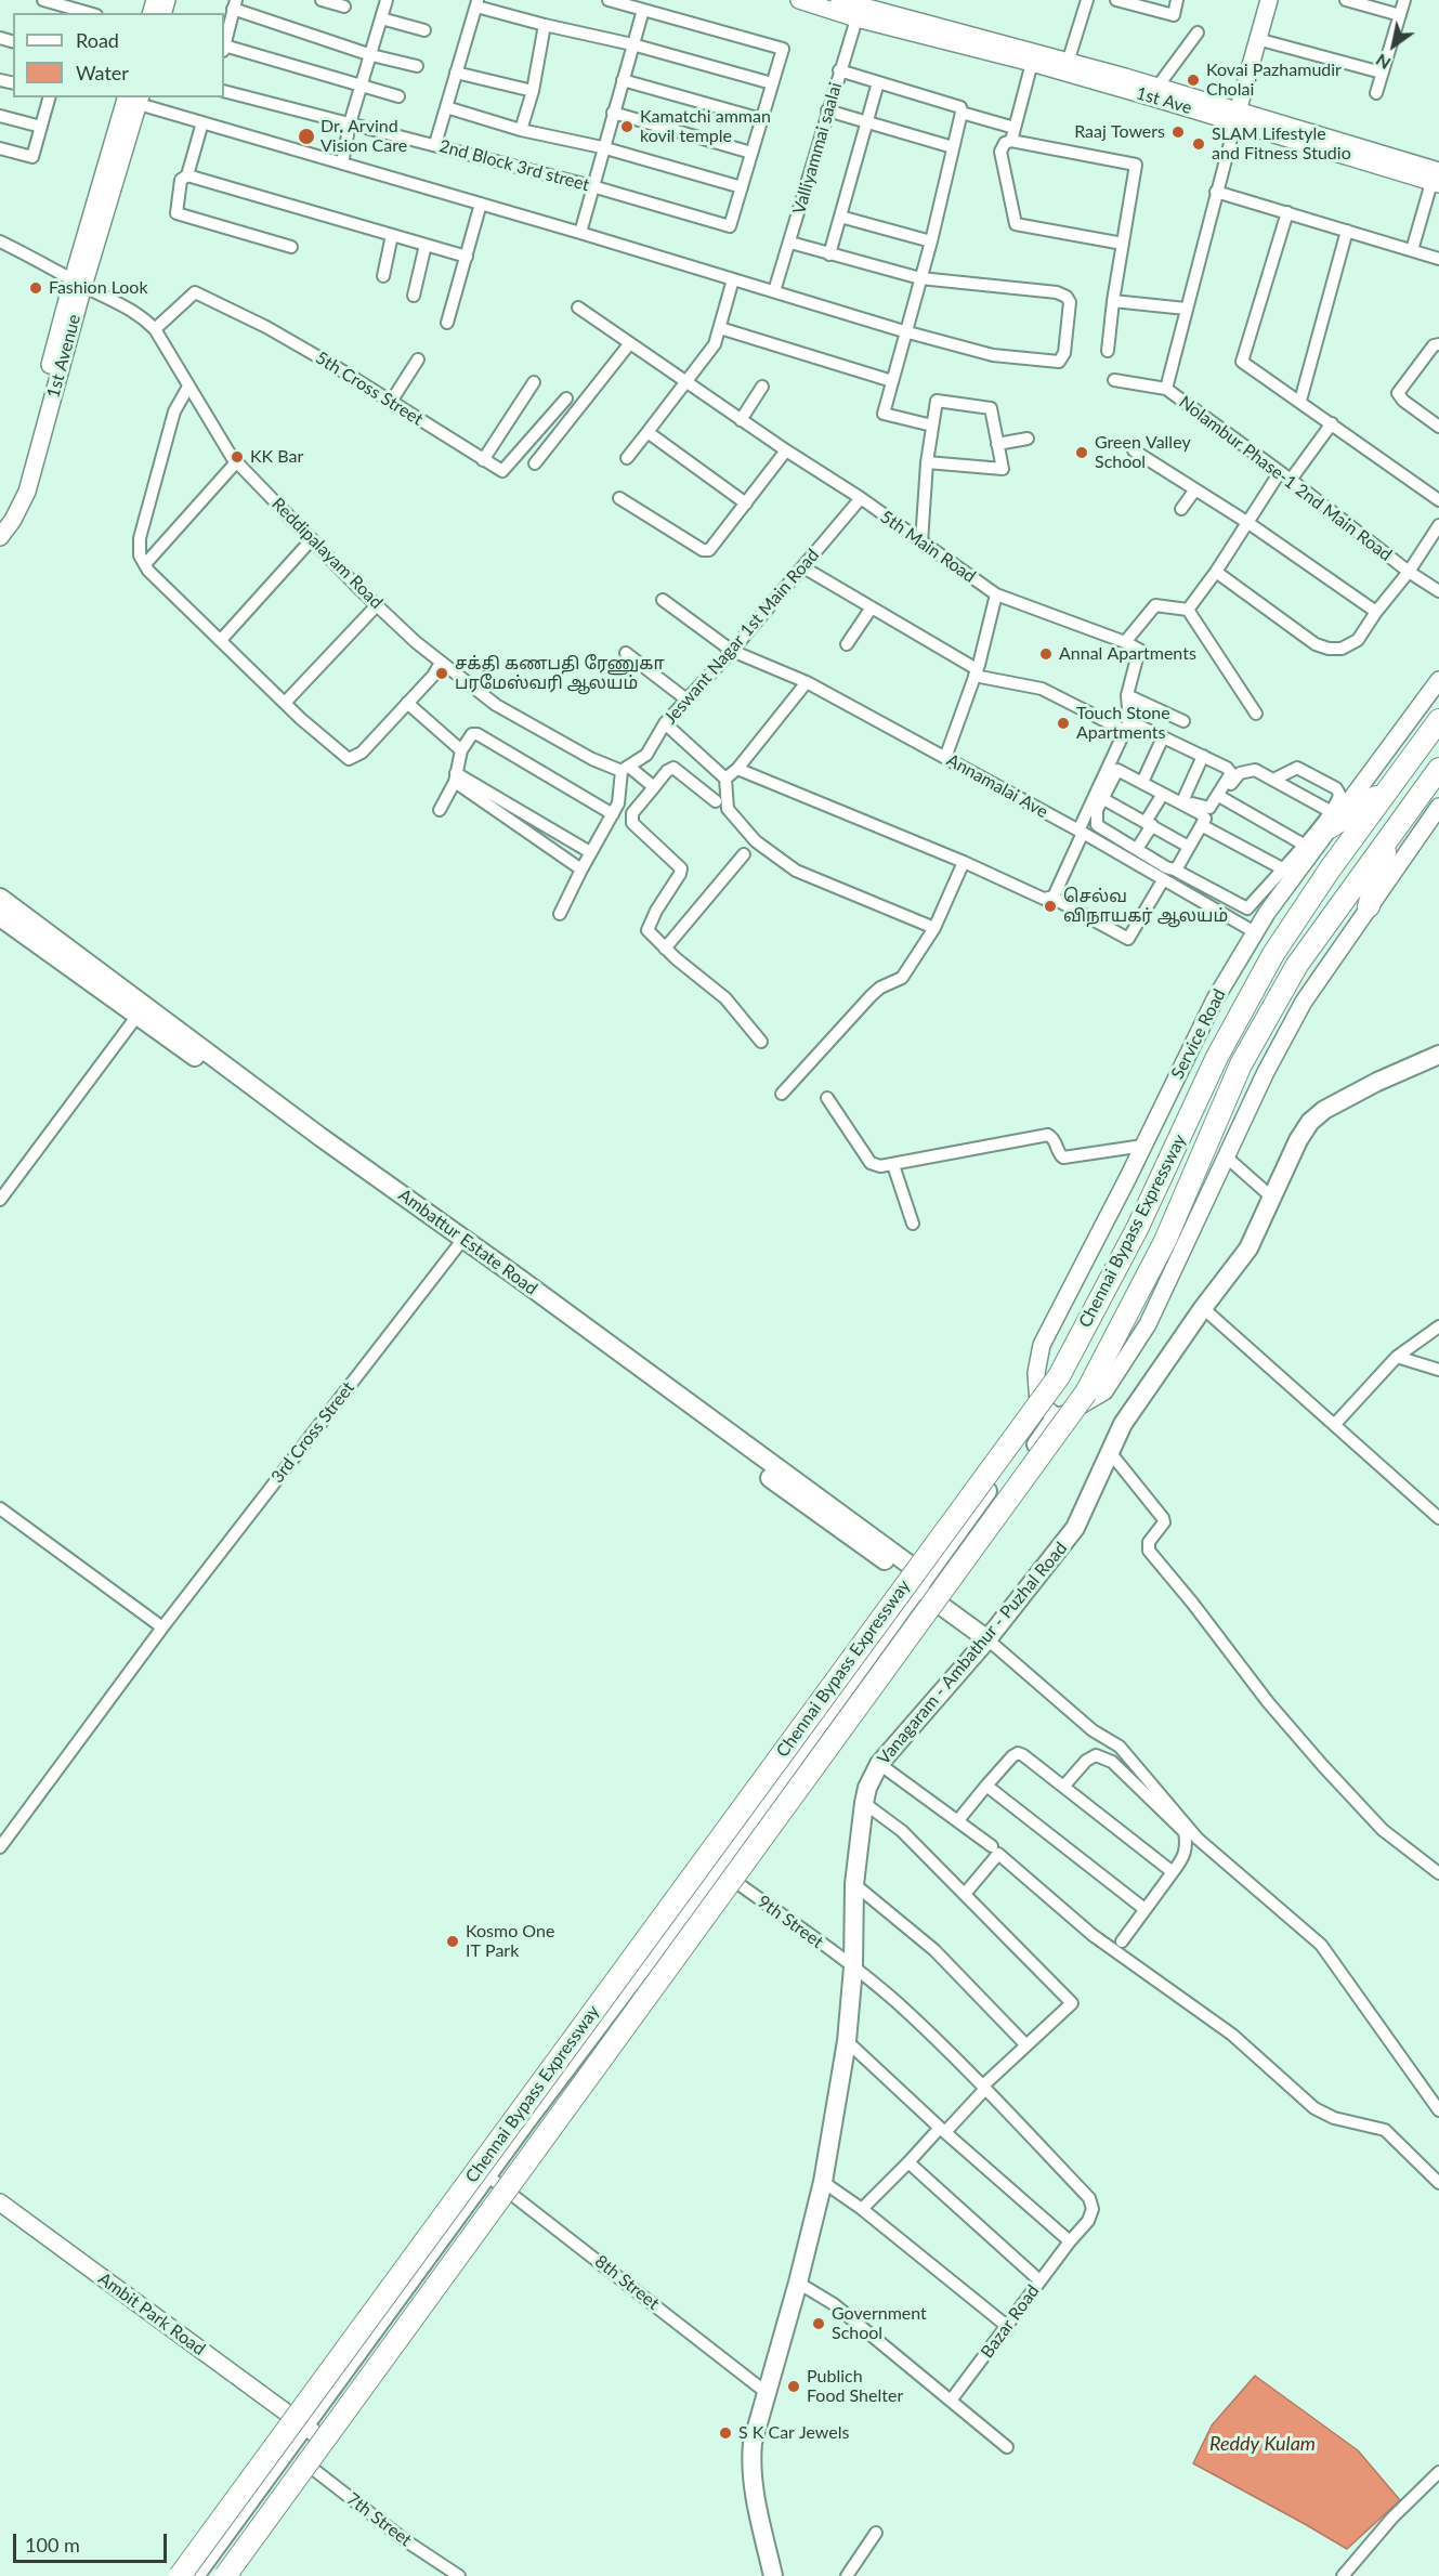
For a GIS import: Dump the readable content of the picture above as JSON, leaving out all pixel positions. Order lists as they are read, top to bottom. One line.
{"streets":{"highway":["Chennai Bypass Expressway"],"main road":["Ambattur Estate Road","Vanagaram - Ambathur - Puzhal Road"],"street":["1st Ave","Valliyammai saalai","2nd Block 3rd street","1st Avenue","5th Cross Street","Nolambur Phase-1 2nd Main Road","5th Main Road","Reddipalayam Road","Jeswant Nagar 1st Main Road","Annamalai Ave","Service Road","3rd Cross Street","9th Street","8th Street","Ambit Park Road","Bazar Road","7th Street"]},"crossings":[["1st Ave","Nolambur Phase-1 2nd Main Road"],["1st Avenue","Reddipalayam Road"],["5th Cross Street","Reddipalayam Road"],["5th Main Road","Jeswant Nagar 1st Main Road"],["Reddipalayam Road","Jeswant Nagar 1st Main Road"],["Jeswant Nagar 1st Main Road","Annamalai Ave"],["Annamalai Ave","Service Road"],["Ambattur Estate Road","3rd Cross Street"],["Ambattur Estate Road","Vanagaram - Ambathur - Puzhal Road"],["Vanagaram - Ambathur - Puzhal Road","9th Street"],["Vanagaram - Ambathur - Puzhal Road","8th Street"],["9th Street","Bazar Road"]],"water":["Reddy Kulam"],"places":["Kovai Pazhamudir Cholai","Kamatchi amman kovil temple","Raaj Towers","Dr. Arvind Vision Care","SLAM Lifestyle and Fitness Studio","Fashion Look","Green Valley School","KK Bar","Annal Apartments","சக்தி கணபதி ரேணுகா பரமேஸ்வரி ஆலயம்","Touch Stone Apartments","செல்வ விநாயகர் ஆலயம்","Kosmo One IT Park","Government School","Publich Food Shelter","S K Car Jewels"],"legend":["Road","Water"],"scale_bar":"100 m","north":"bottom left"}
